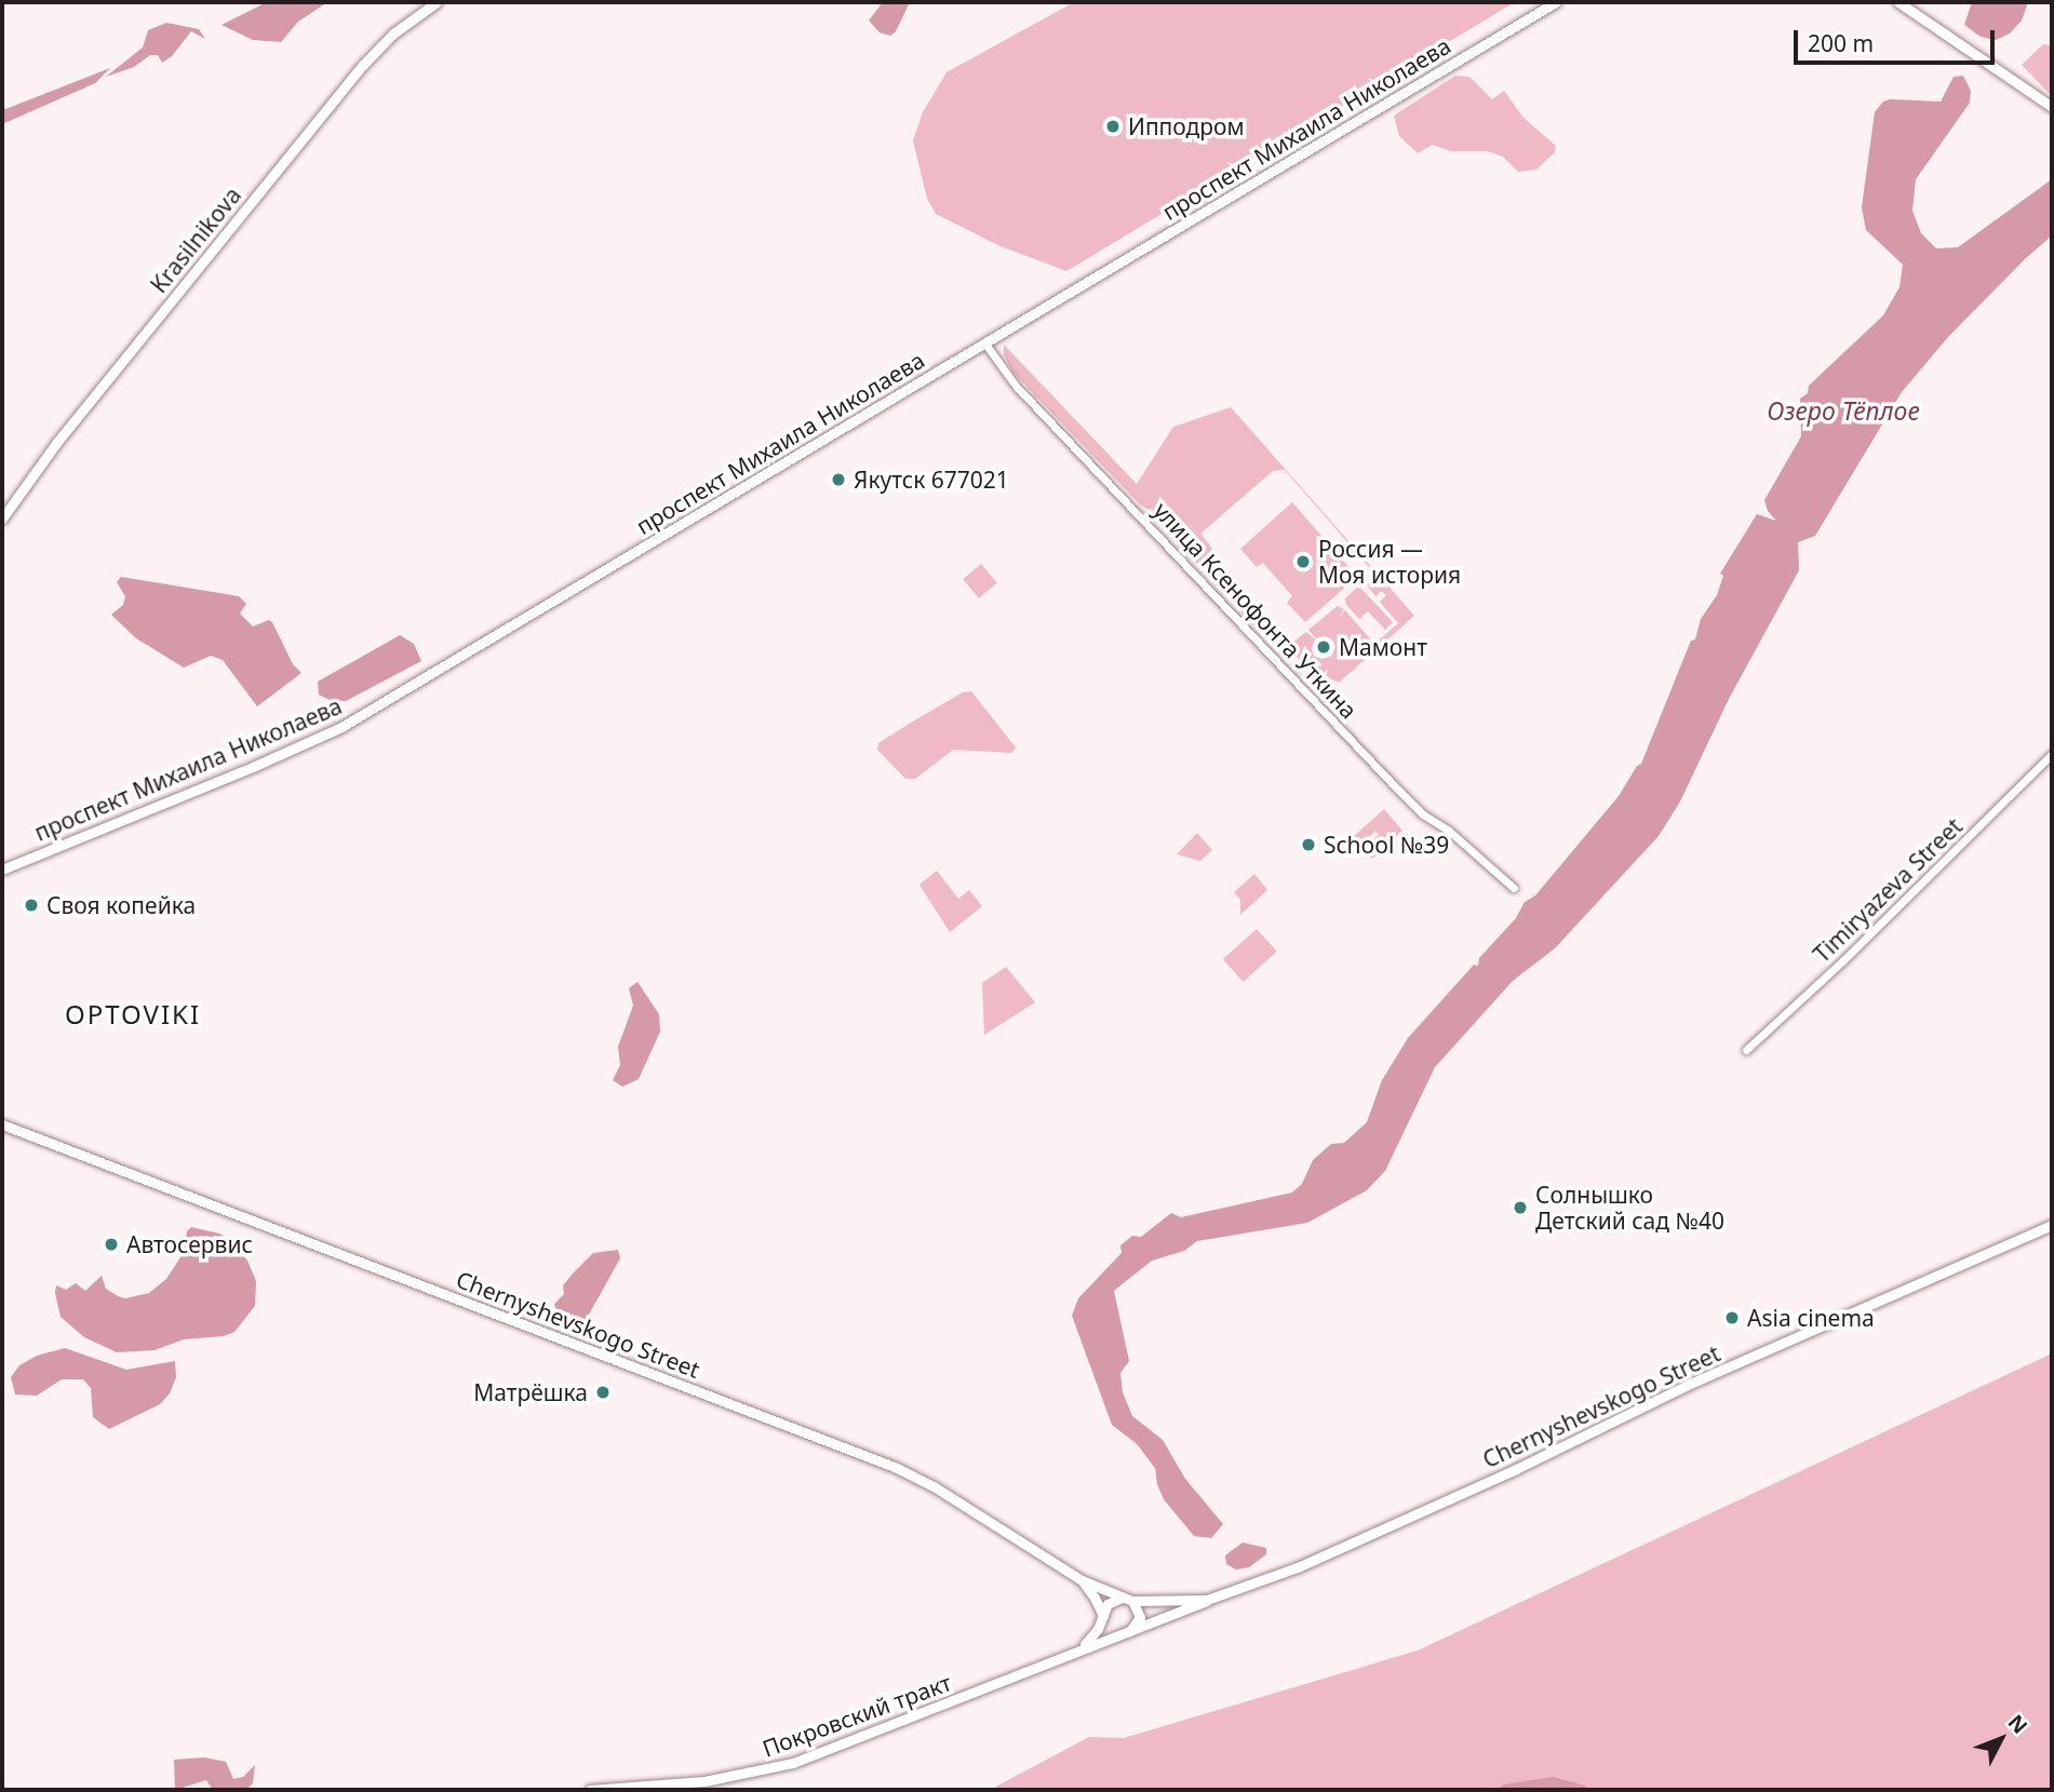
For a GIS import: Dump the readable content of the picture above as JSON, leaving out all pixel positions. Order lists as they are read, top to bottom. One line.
{"streets":{"main road":["проспект Михаила Николаева","Krasilnikova","Chernyshevskogo Street","Покровский тракт"],"street":["улица Ксенофонта Уткина","Timiryazeva Street"]},"crossings":[["проспект Михаила Николаева","улица Ксенофонта Уткина"],["Chernyshevskogo Street","Покровский тракт"]],"districts":["OPTOVIKI"],"water":["Озеро Тёплое"],"places":["Ипподром","Якутск 677021","Россия — Моя история","Мамонт","School №39","Своя копейка","Солнышко Детский сад №40","Автосервис","Asia cinema","Матрёшка"],"scale_bar":"200 m","north":"top right"}
